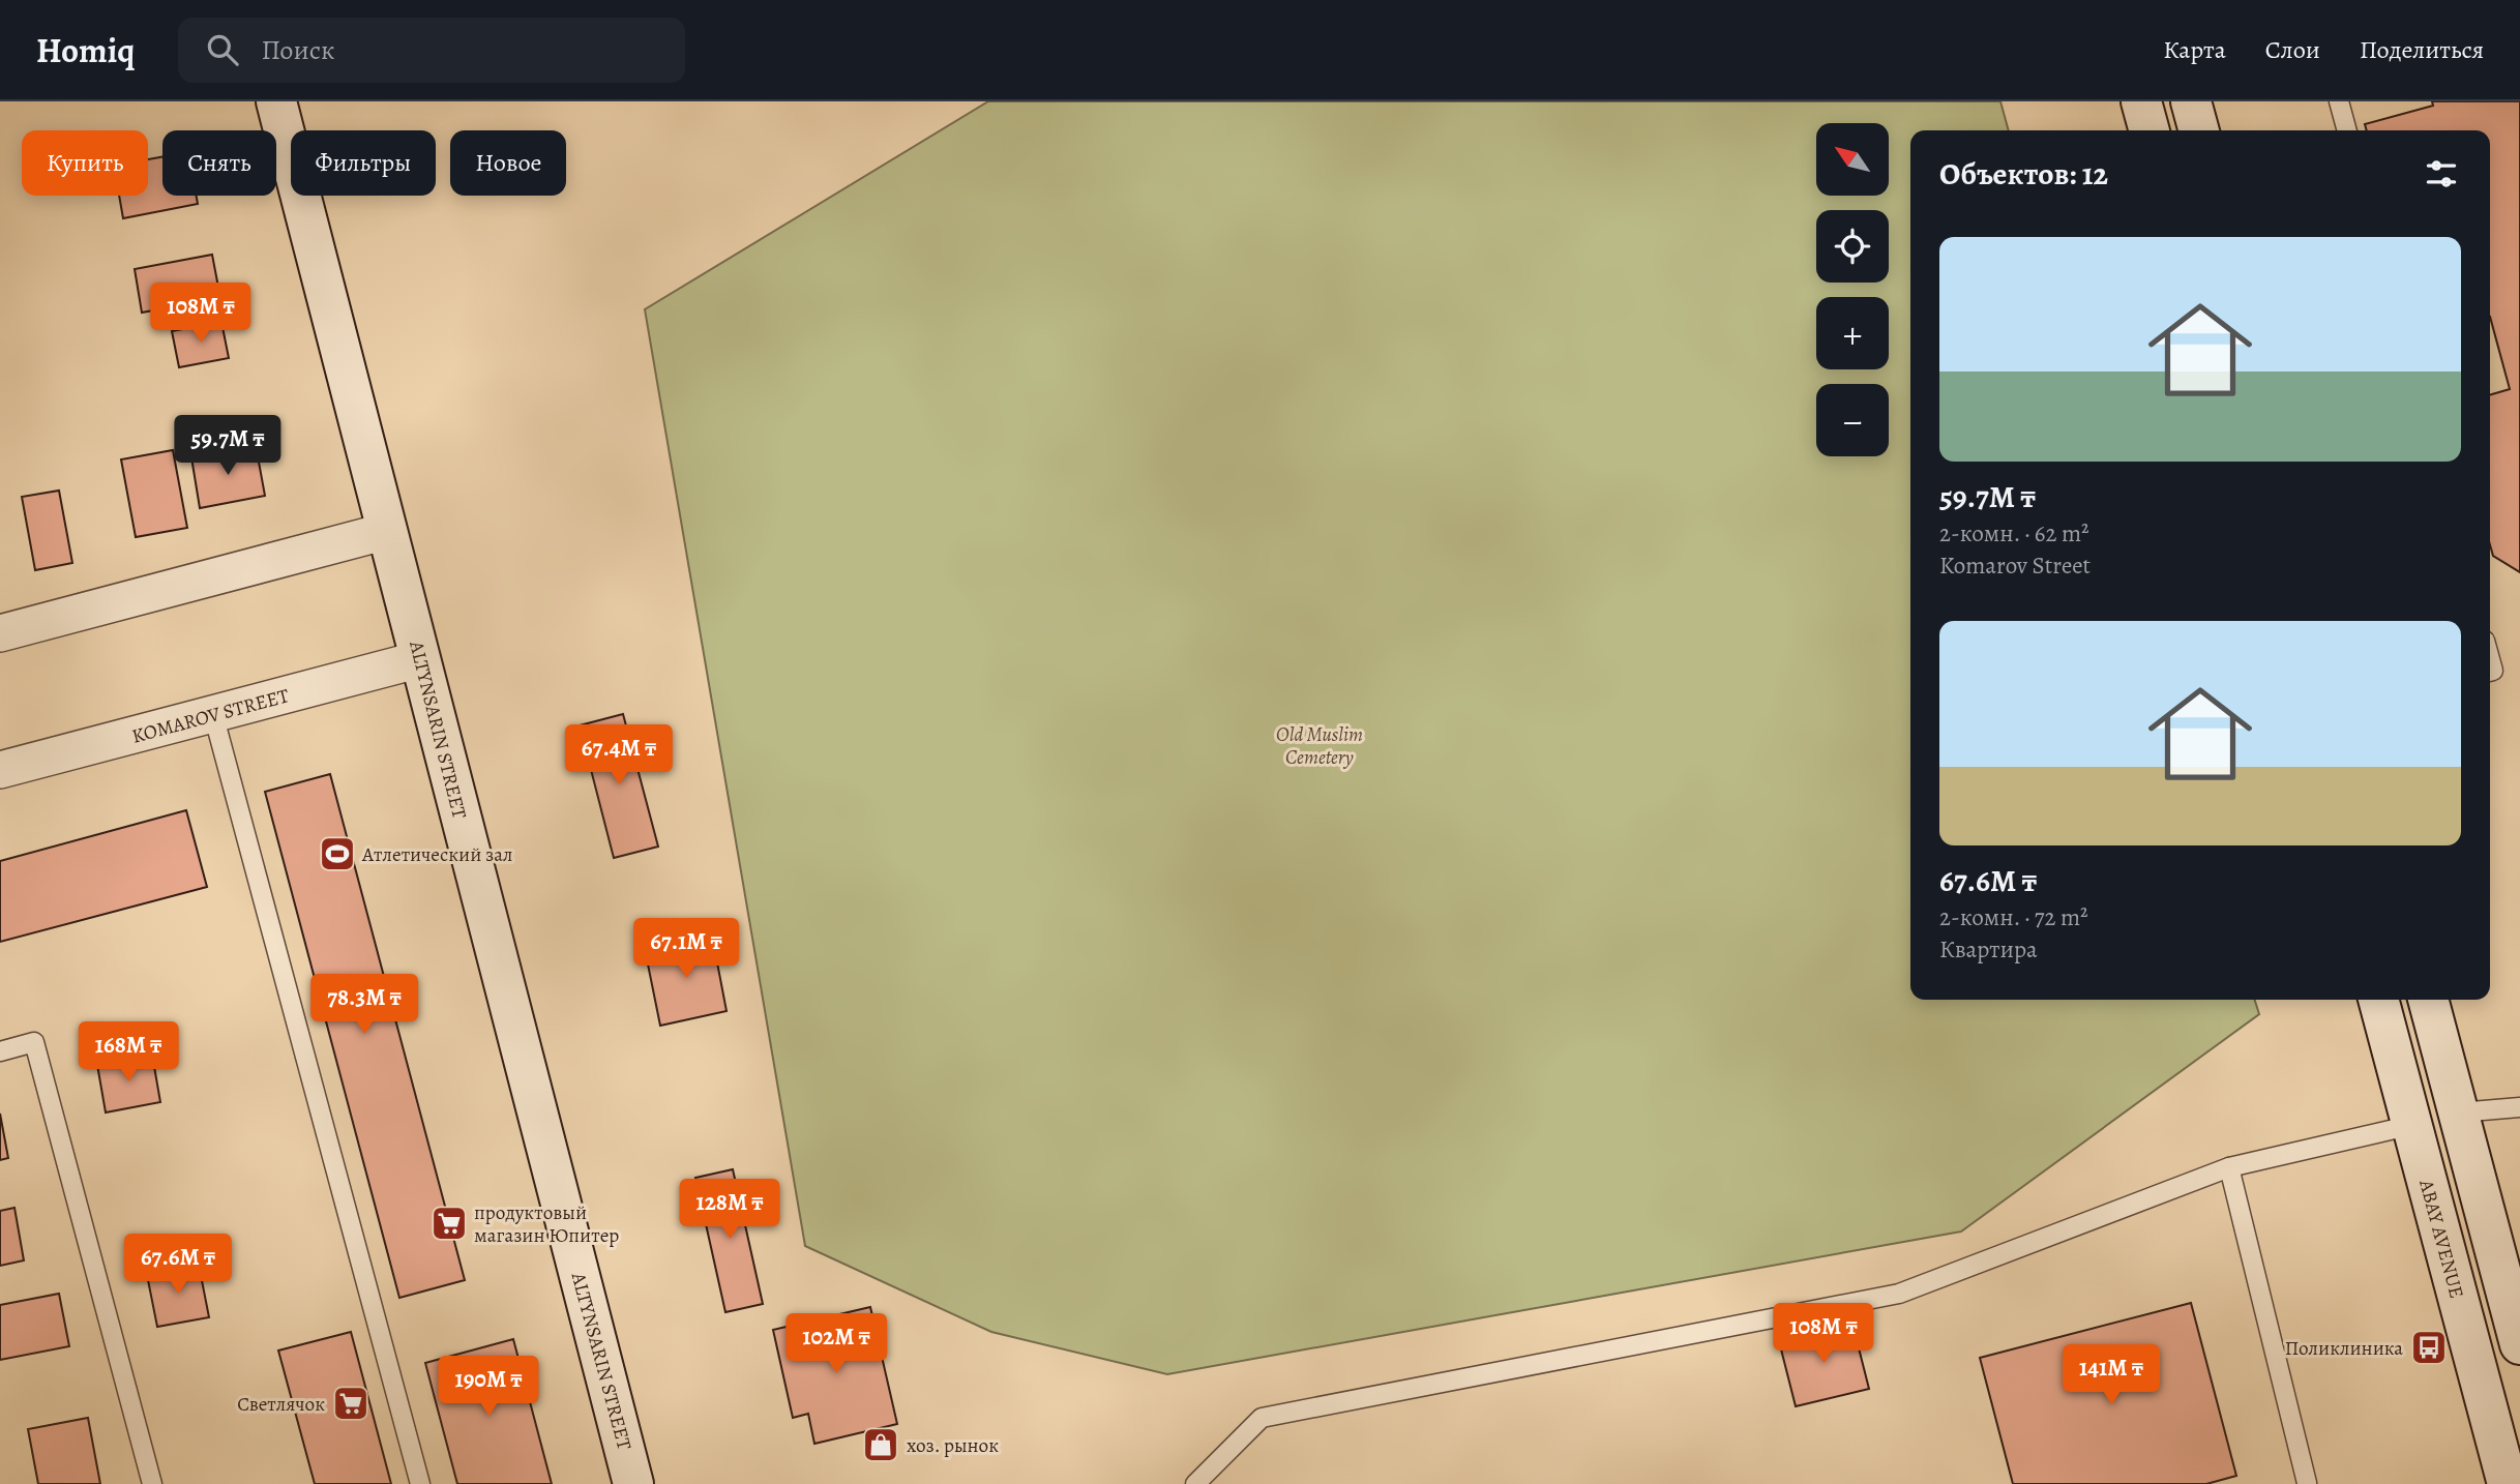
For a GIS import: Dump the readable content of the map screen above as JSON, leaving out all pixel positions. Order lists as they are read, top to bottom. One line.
{"streets":{"street":["KOMAROV STREET","ALTYNSARIN STREET","ABAY AVENUE"]},"crossings":[["KOMAROV STREET","ALTYNSARIN STREET"]],"parks":["Old Muslim Cemetery"],"places":{"sports":["Атлетический зал"],"supermarket":["продуктовый магазин Юпитер","Светлячок"],"bus stop":["Поликлиника"],"shop":["хоз. рынок"]},"north":"top left","page":{"header":"Homiq","search":"Поиск","nav":["Карта","Слои","Поделиться"],"map_buttons":["+","−"],"chip":["Купить","Снять","Фильтры","Новое"],"heading":"Объектов: 12","list":[{"name":"59.7M ₸","note":"2-комн. · 62 m² · Komarov Street"},{"name":"67.6M ₸","note":"2-комн. · 72 m² · Квартира"}],"price":["108M ₸","59.7M ₸","67.4M ₸","67.1M ₸","78.3M ₸","168M ₸","128M ₸","67.6M ₸","108M ₸","102M ₸","141M ₸","190M ₸"]}}
